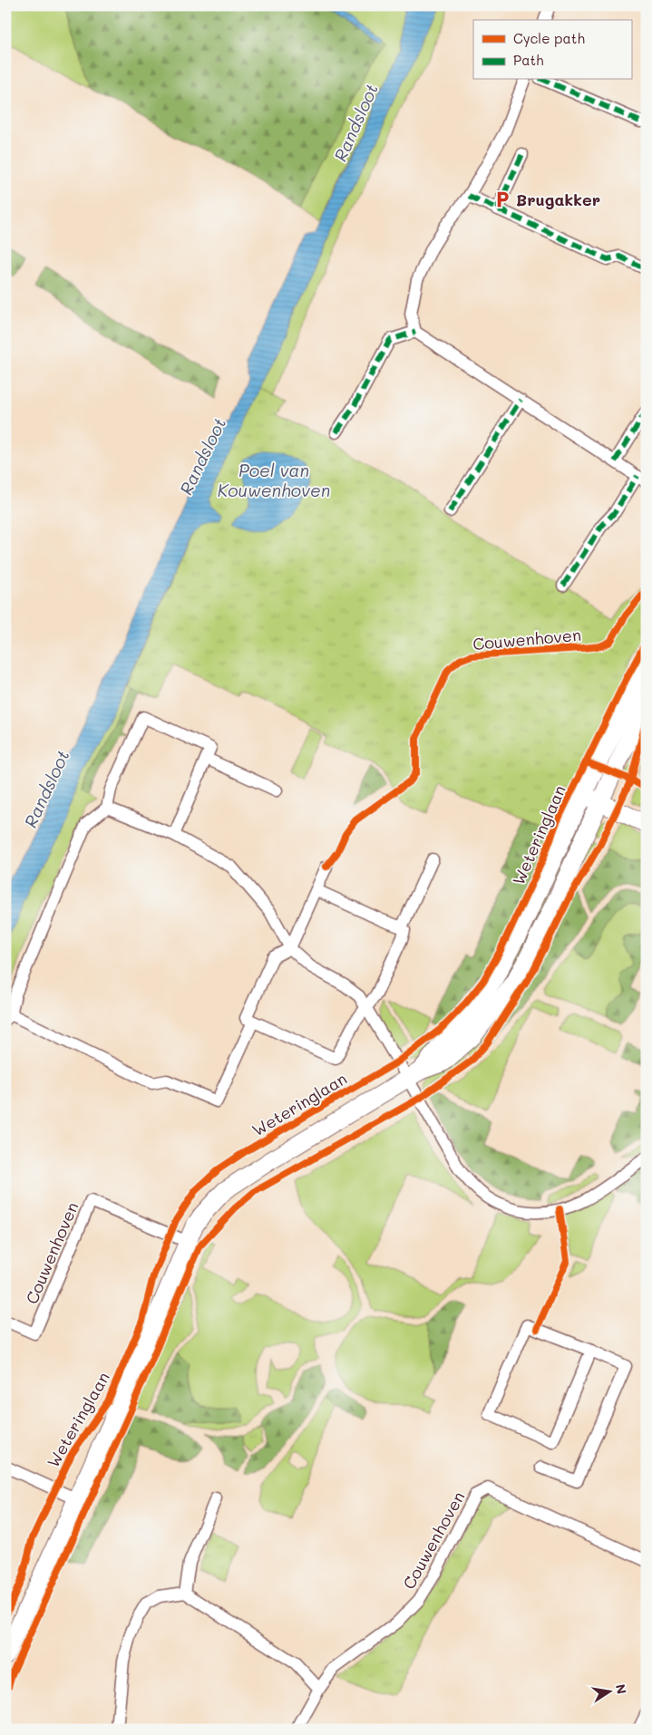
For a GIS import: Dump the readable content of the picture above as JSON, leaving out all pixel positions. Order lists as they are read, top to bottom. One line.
{"streets":{"street":["Couwenhoven","Weteringlaan"]},"crossings":[["Couwenhoven","Weteringlaan"]],"water":["Randsloot","Poel van Kouwenhoven"],"places":{"parking":["Brugakker"]},"legend":["Cycle path","Path"],"north":"right"}
